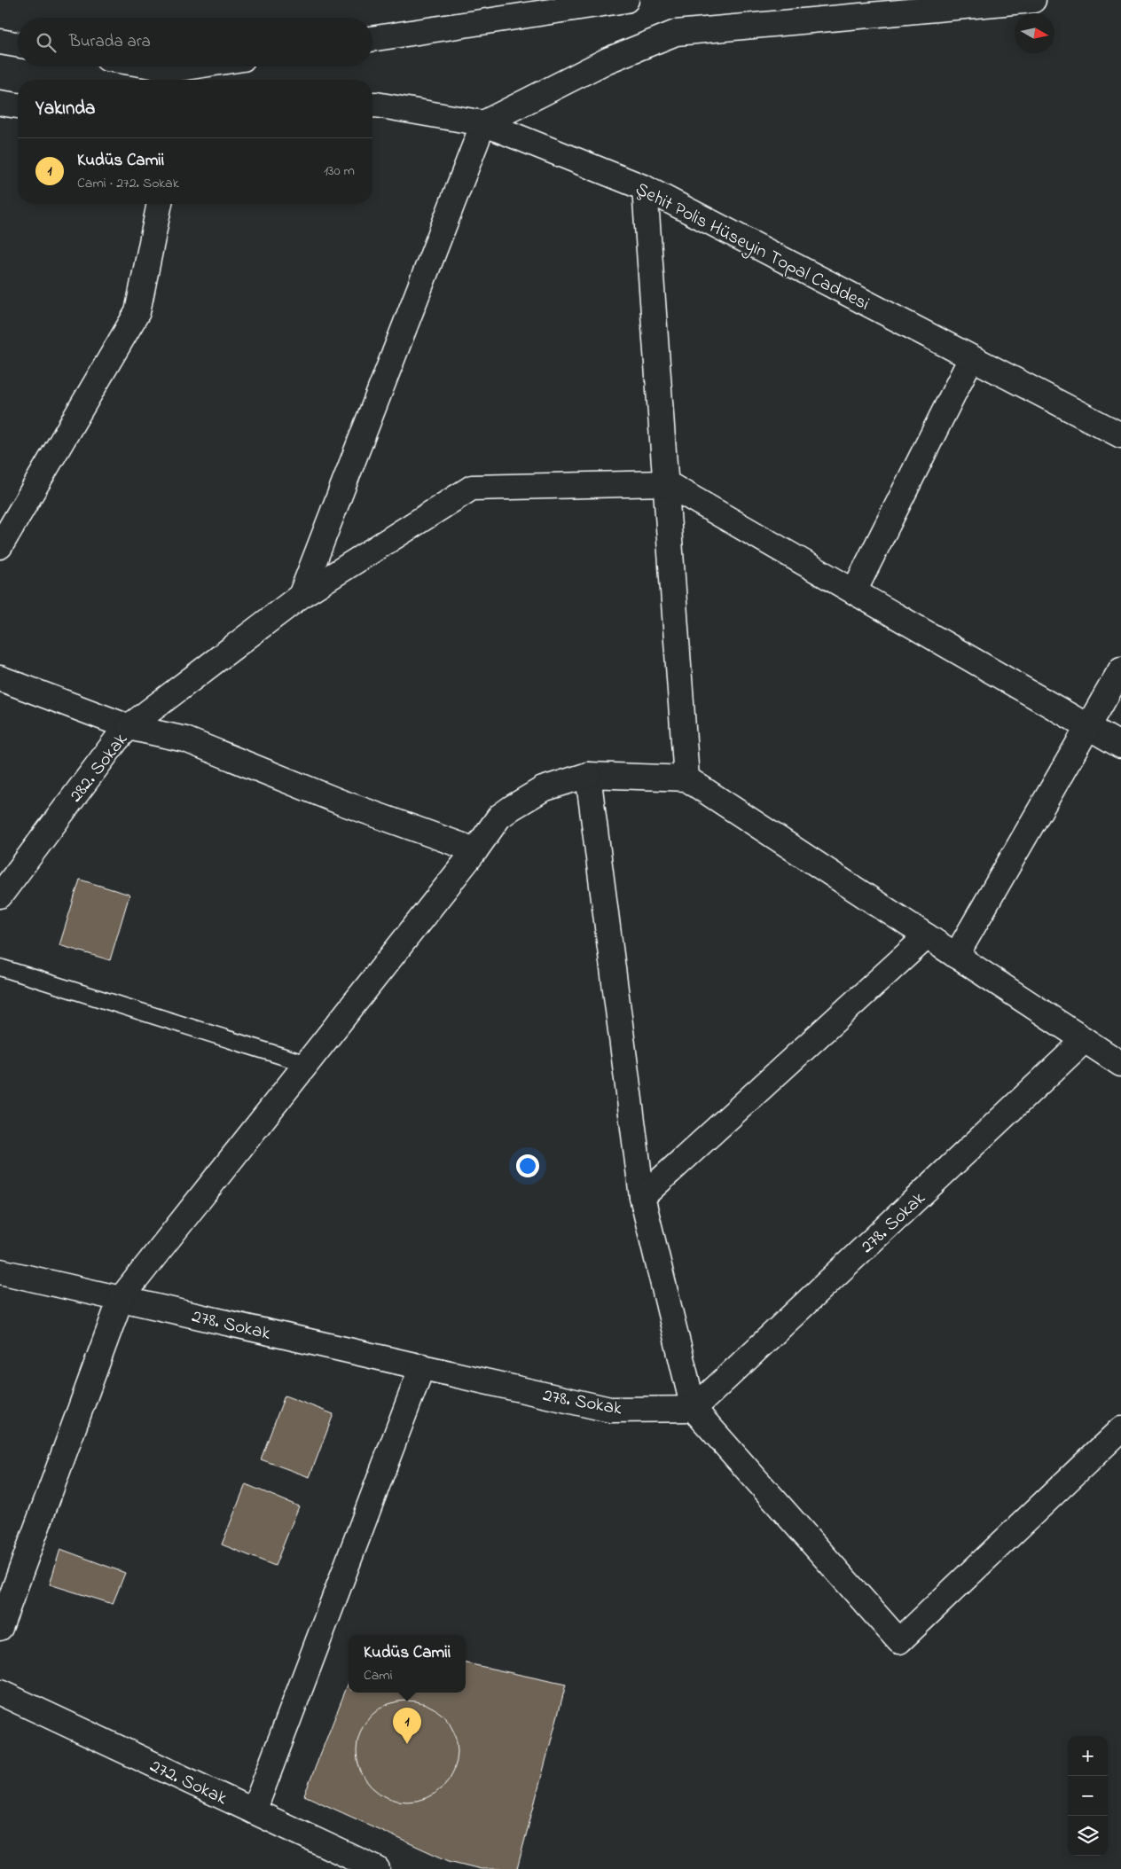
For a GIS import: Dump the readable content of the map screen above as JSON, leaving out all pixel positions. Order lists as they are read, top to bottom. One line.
{"streets":{"street":["Şehit Polis Hüseyin Topal Caddesi","282. Sokak","278. Sokak","272. Sokak"]},"north":"right","page":{"search":"Burada ara","heading":"Yakında","list":[{"mark":"1","name":"Kudüs Camii","note":"Cami · 272. Sokak","value":"130 m"}],"popup":["Kudüs Camii","Cami"],"pins":"1","map_buttons":["+","−"]}}
